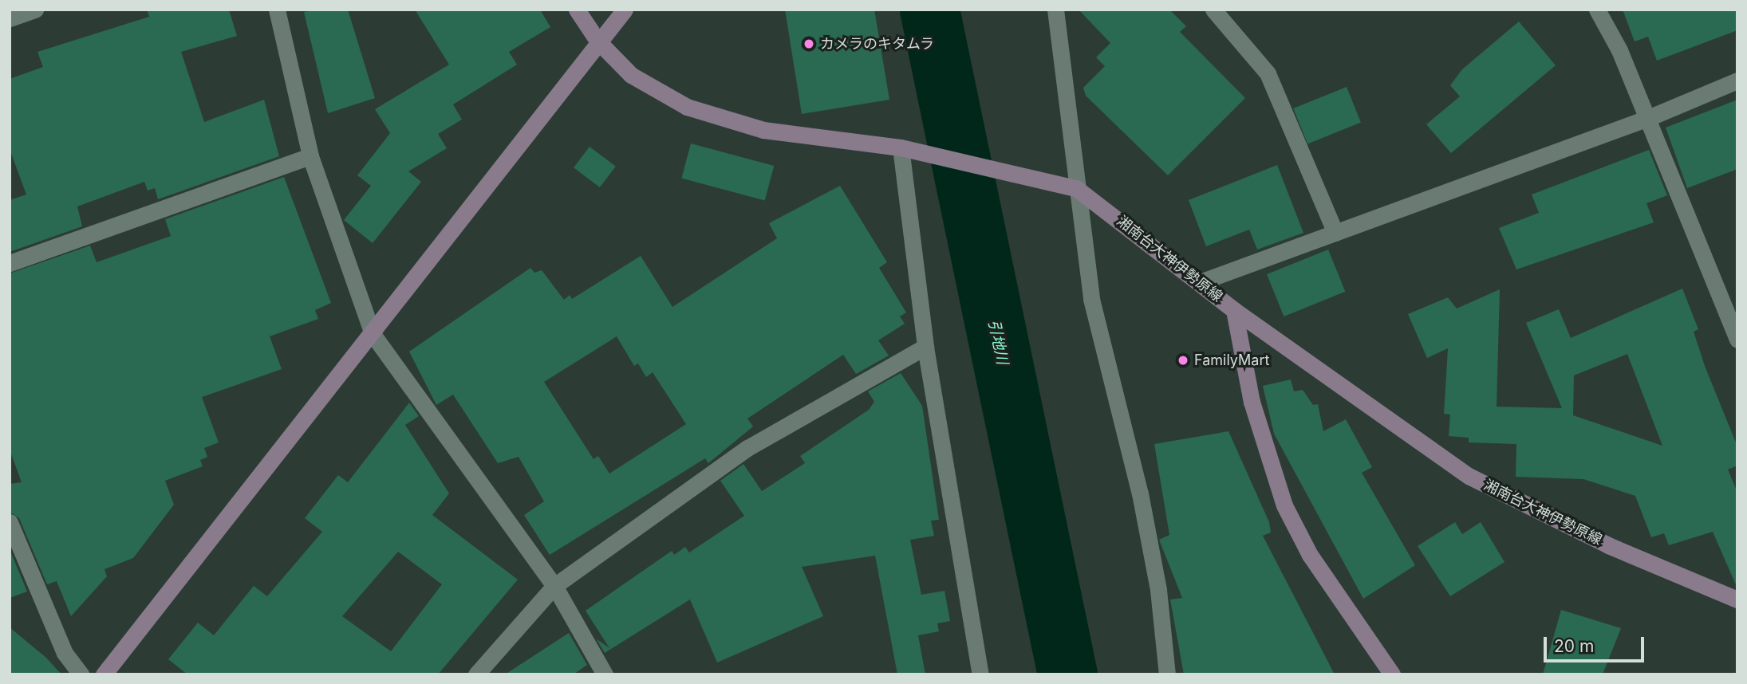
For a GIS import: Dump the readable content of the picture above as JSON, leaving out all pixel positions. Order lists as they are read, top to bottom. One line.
{"streets":{"main road":["湘南台大神伊勢原線"]},"water":["引地川"],"places":["カメラのキタムラ","FamilyMart"],"scale_bar":"20 m"}
